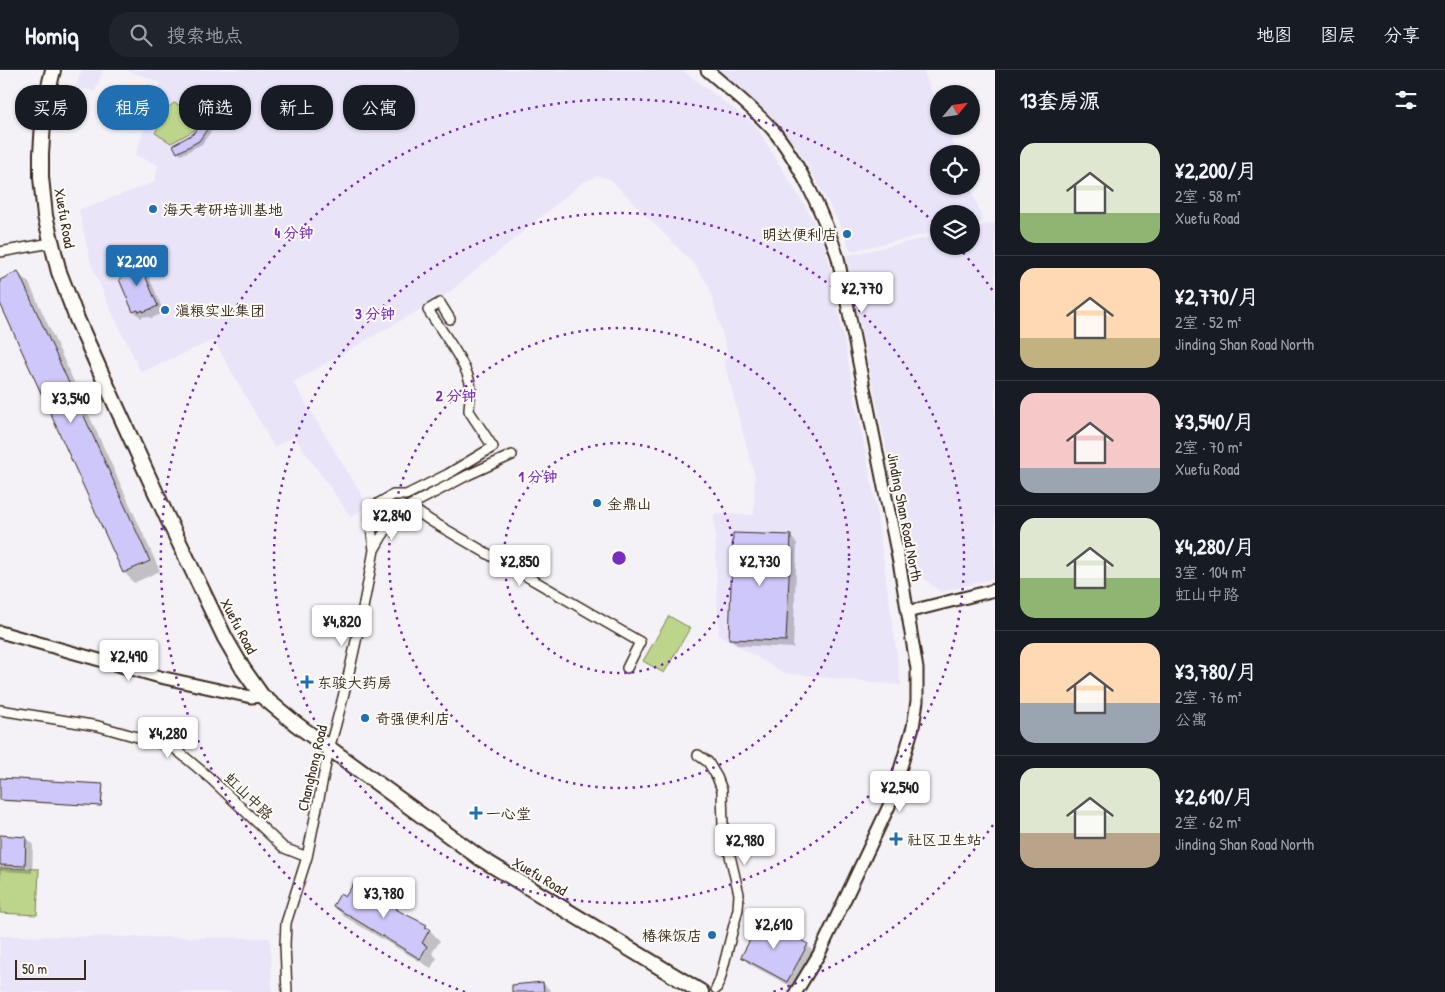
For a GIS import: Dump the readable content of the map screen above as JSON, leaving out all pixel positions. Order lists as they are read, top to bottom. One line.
{"streets":{"main road":["Xuefu Road"],"street":["Jinding Shan Road North","Changhong Road","虹山中路"]},"crossings":[["Xuefu Road","Changhong Road"],["Changhong Road","虹山中路"]],"places":{"other":["海天考研培训基地","明达便利店","滇粮实业集团","金鼎山","奇强便利店","椿徕饭店"],"health":["东骏大药房","一心堂","社区卫生站"]},"scale_bar":"50 m","north":"top right","page":{"header":"Homiq","search":"搜索地点","nav":["地图","图层","分享"],"heading":"13套房源","chip":["买房","租房","筛选","新上","公寓"],"list":[{"name":"¥2,200/月","note":"2室 · 58 m² · Xuefu Road"},{"name":"¥2,770/月","note":"2室 · 52 m² · Jinding Shan Road North"},{"name":"¥3,540/月","note":"2室 · 70 m² · Xuefu Road"},{"name":"¥4,280/月","note":"3室 · 104 m² · 虹山中路"},{"name":"¥3,780/月","note":"2室 · 76 m² · 公寓"},{"name":"¥2,610/月","note":"2室 · 62 m² · Jinding Shan Road North"}],"price":["¥2,200","¥2,770","¥3,540","¥2,840","¥2,850","¥2,730","¥4,820","¥2,490","¥4,280","¥2,540","¥2,980","¥3,780","¥2,610"],"scale":"50 m"},"rings":["4 分钟","3 分钟","2 分钟","1 分钟"]}
